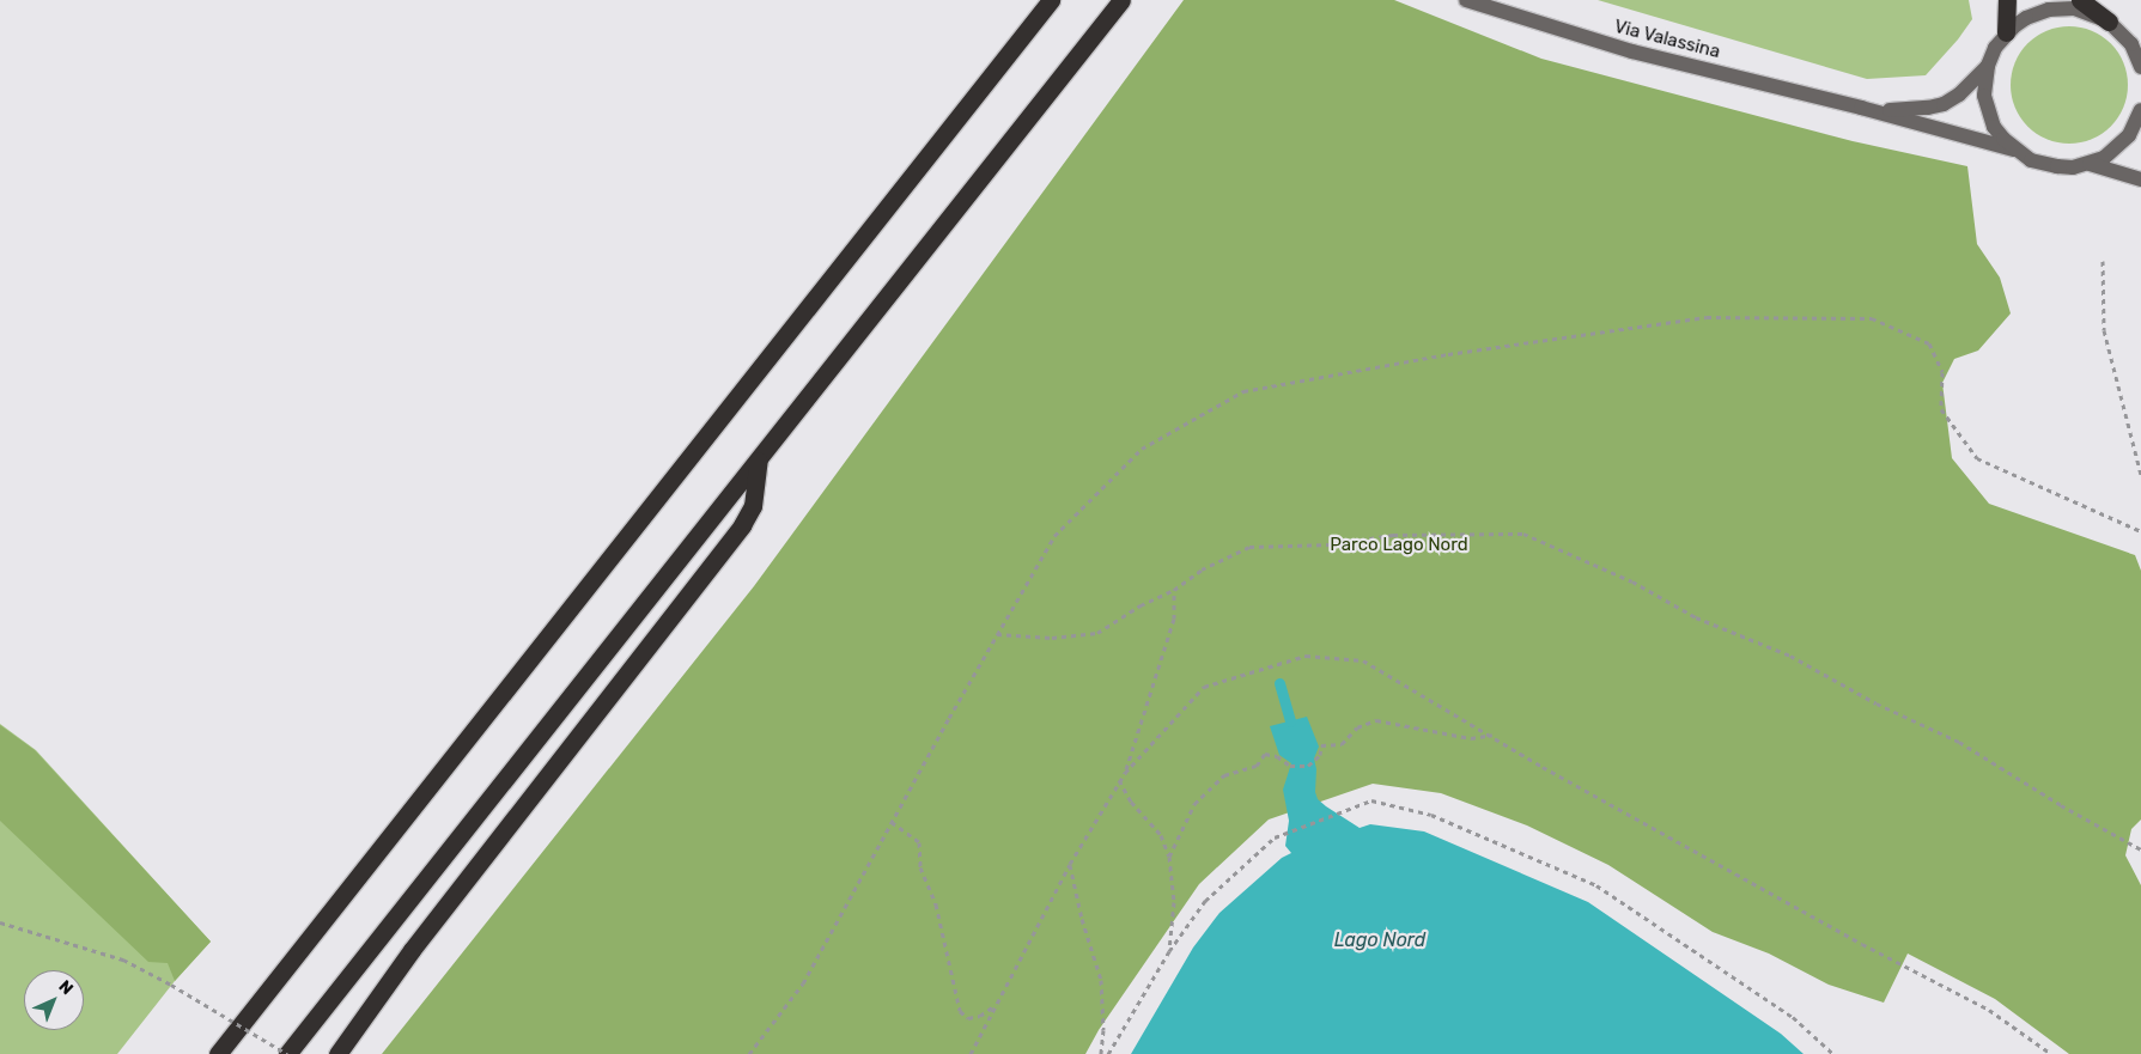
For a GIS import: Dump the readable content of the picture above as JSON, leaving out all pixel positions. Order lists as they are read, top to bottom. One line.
{"streets":{"street":["Via Valassina"]},"water":["Lago Nord"],"parks":["Parco Lago Nord"],"north":"top right"}
